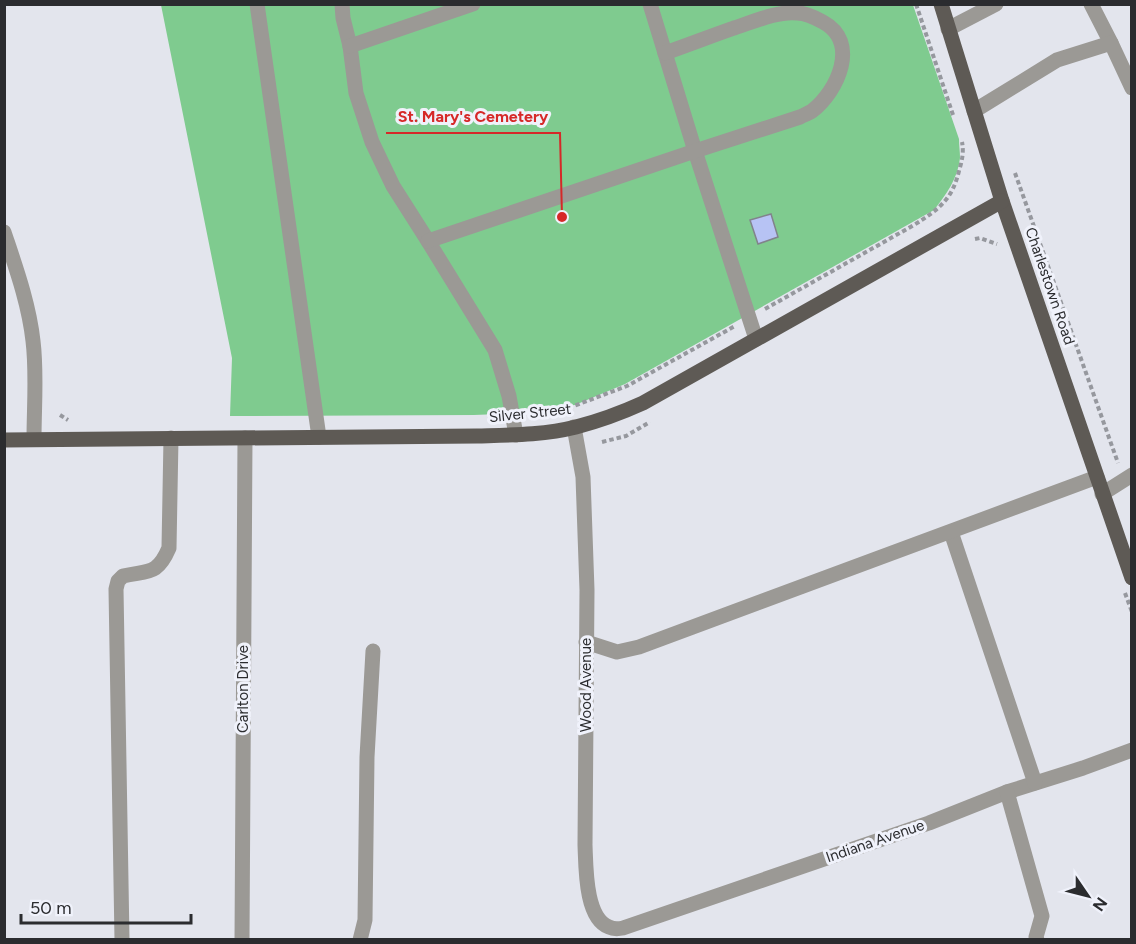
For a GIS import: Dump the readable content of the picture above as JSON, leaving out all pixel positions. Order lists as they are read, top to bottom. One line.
{"streets":{"main road":["Charlestown Road","Silver Street"],"street":["Wood Avenue","Carlton Drive","Indiana Avenue"]},"crossings":[["Charlestown Road","Silver Street"],["Silver Street","Wood Avenue"],["Silver Street","Carlton Drive"],["Wood Avenue","Indiana Avenue"]],"places":["St. Mary's Cemetery"],"scale_bar":"50 m","north":"bottom right"}
